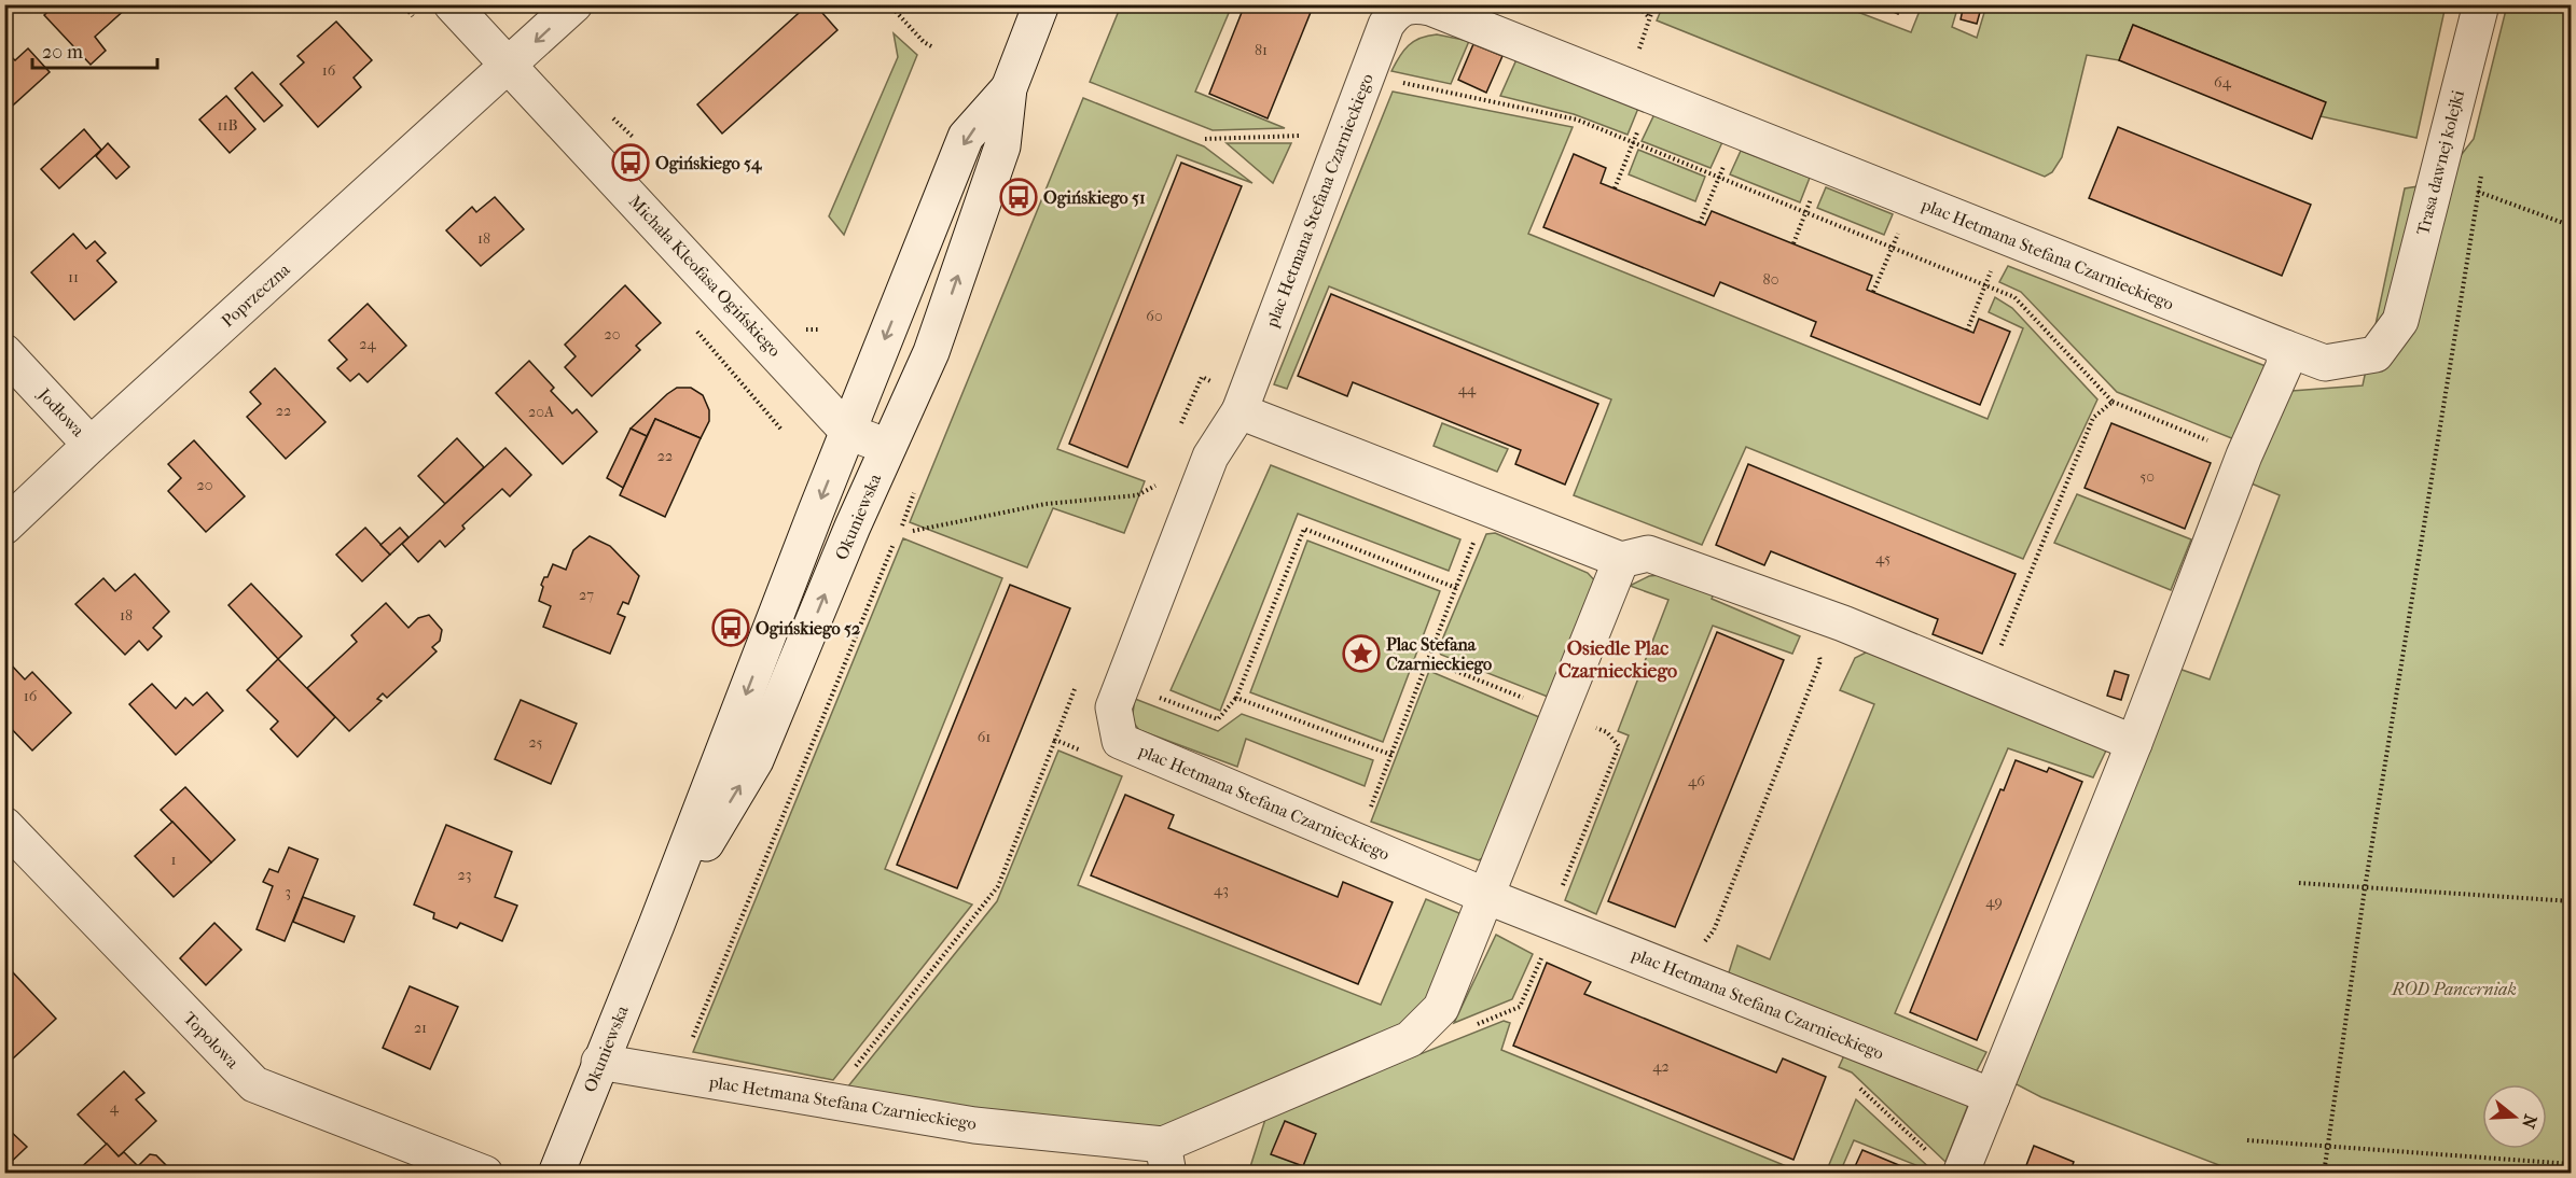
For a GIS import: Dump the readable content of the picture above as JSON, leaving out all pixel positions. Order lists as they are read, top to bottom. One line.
{"streets":{"street":["Trasa dawnej kolejki","plac Hetmana Stefana Czarnieckiego","Michała Kleofasa Ogińskiego","Poprzeczna","Jodłowa","Okuniewska","Topolowa"]},"crossings":[["Trasa dawnej kolejki","plac Hetmana Stefana Czarnieckiego"],["plac Hetmana Stefana Czarnieckiego","Okuniewska"],["Michała Kleofasa Ogińskiego","Poprzeczna"],["Michała Kleofasa Ogińskiego","Okuniewska"],["Poprzeczna","Jodłowa"]],"districts":["Osiedle Plac Czarnieckiego"],"parks":["ROD Pancerniak"],"places":{"bus stop":["Ogińskiego 54","Ogińskiego 51","Ogińskiego 52"],"place":["Plac Stefana Czarnieckiego"]},"house_numbers":["81","16","64","11B","18","11","80","60","20","24","44","22","20A","22","50","20","45","27","18","16","61","25","46","1","23","43","3","49","21","42","4"],"scale_bar":"20 m","north":"right"}
